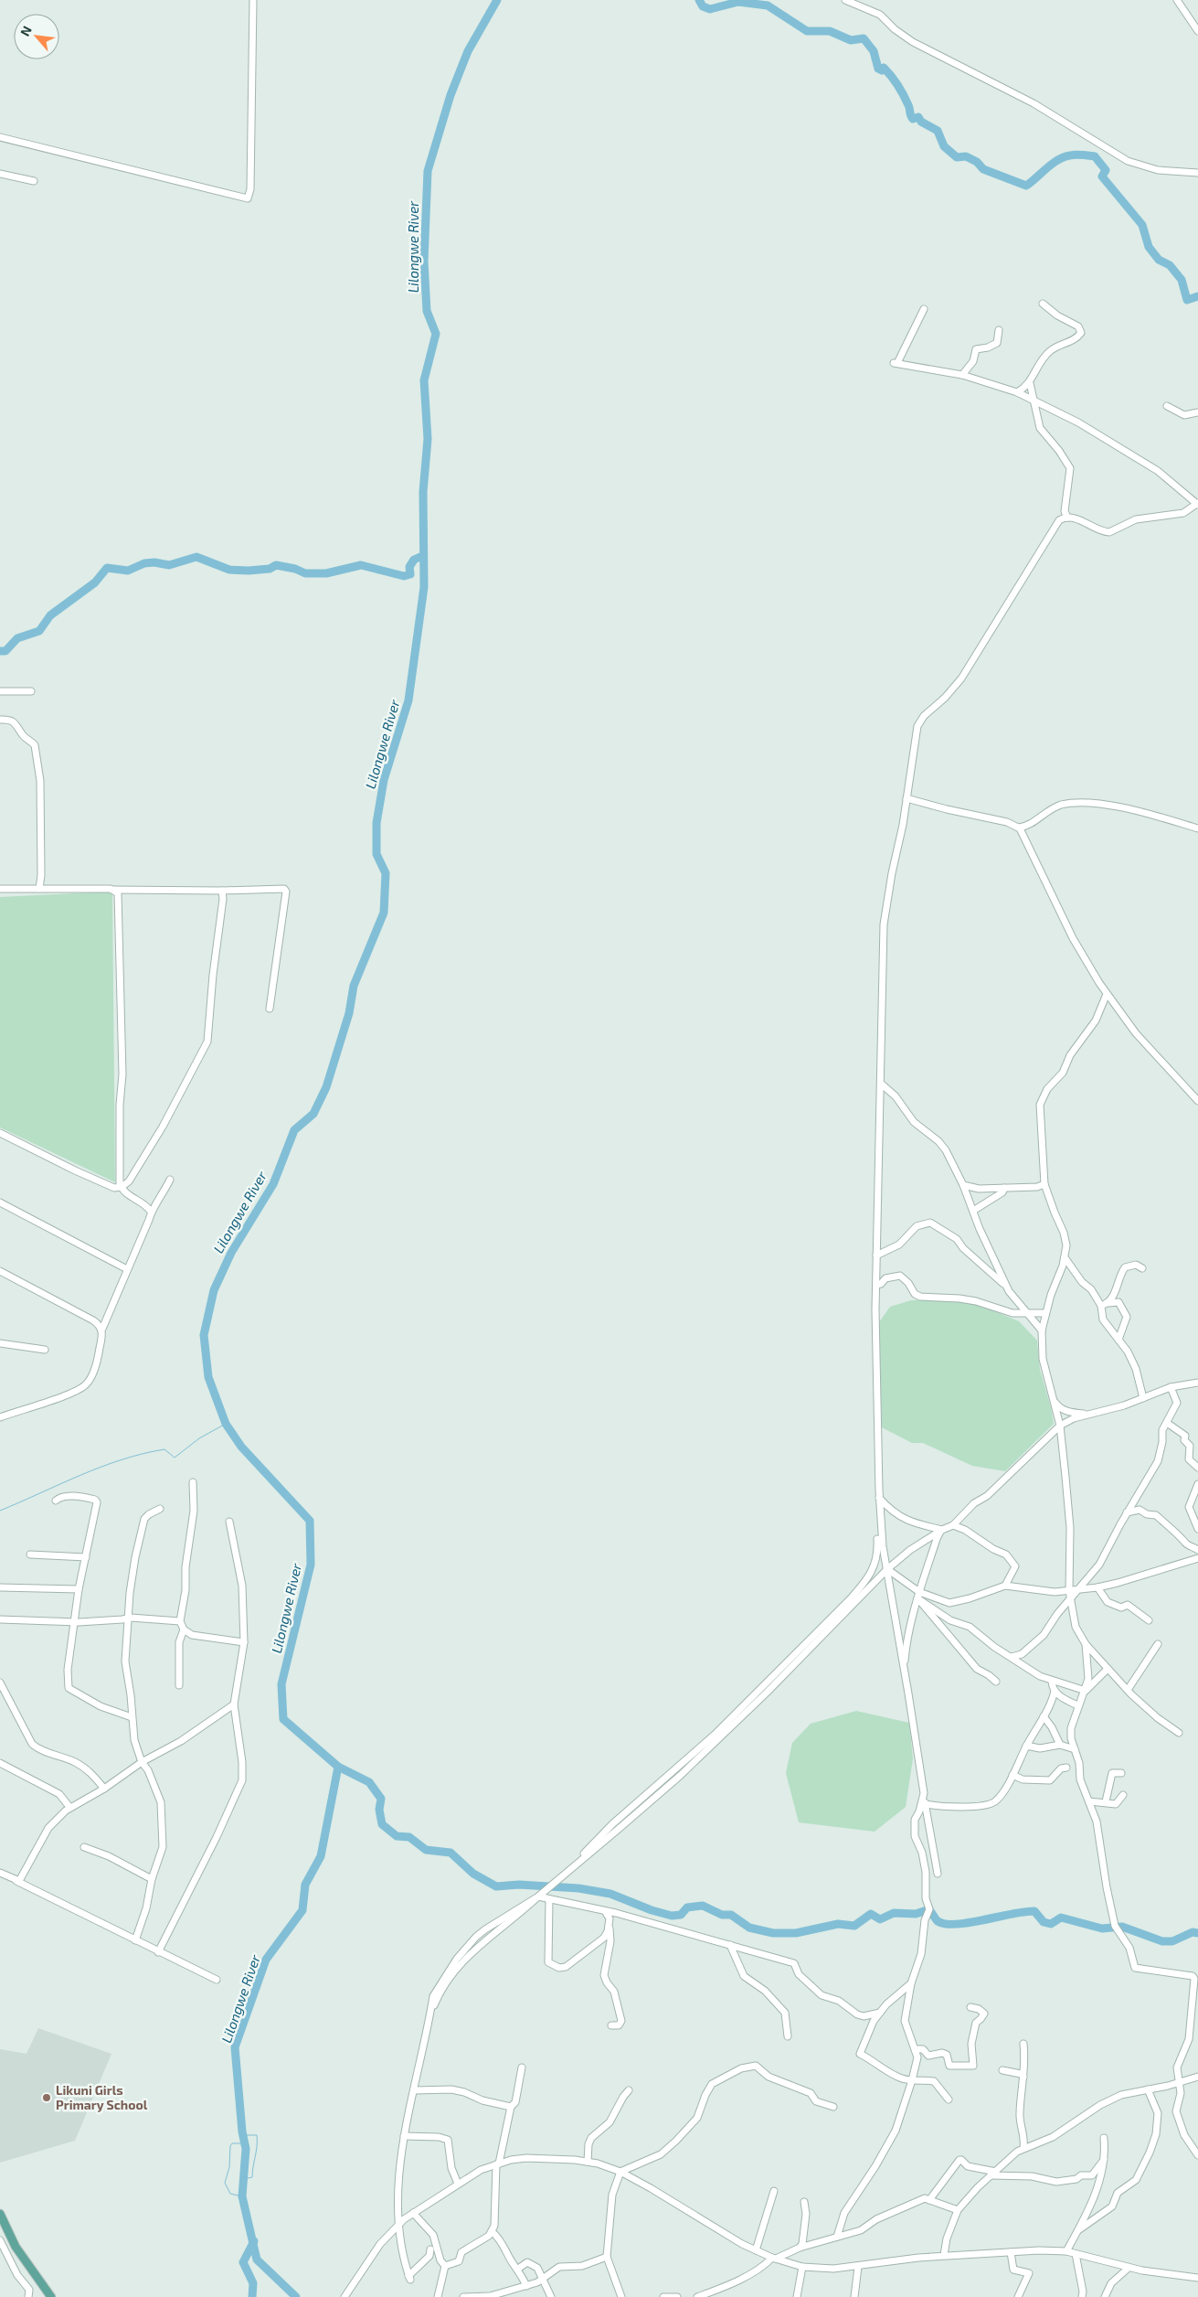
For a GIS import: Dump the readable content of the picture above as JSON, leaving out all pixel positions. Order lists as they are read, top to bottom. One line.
{"water":["Lilongwe River"],"places":["Likuni Girls Primary School"],"north":"top left"}
